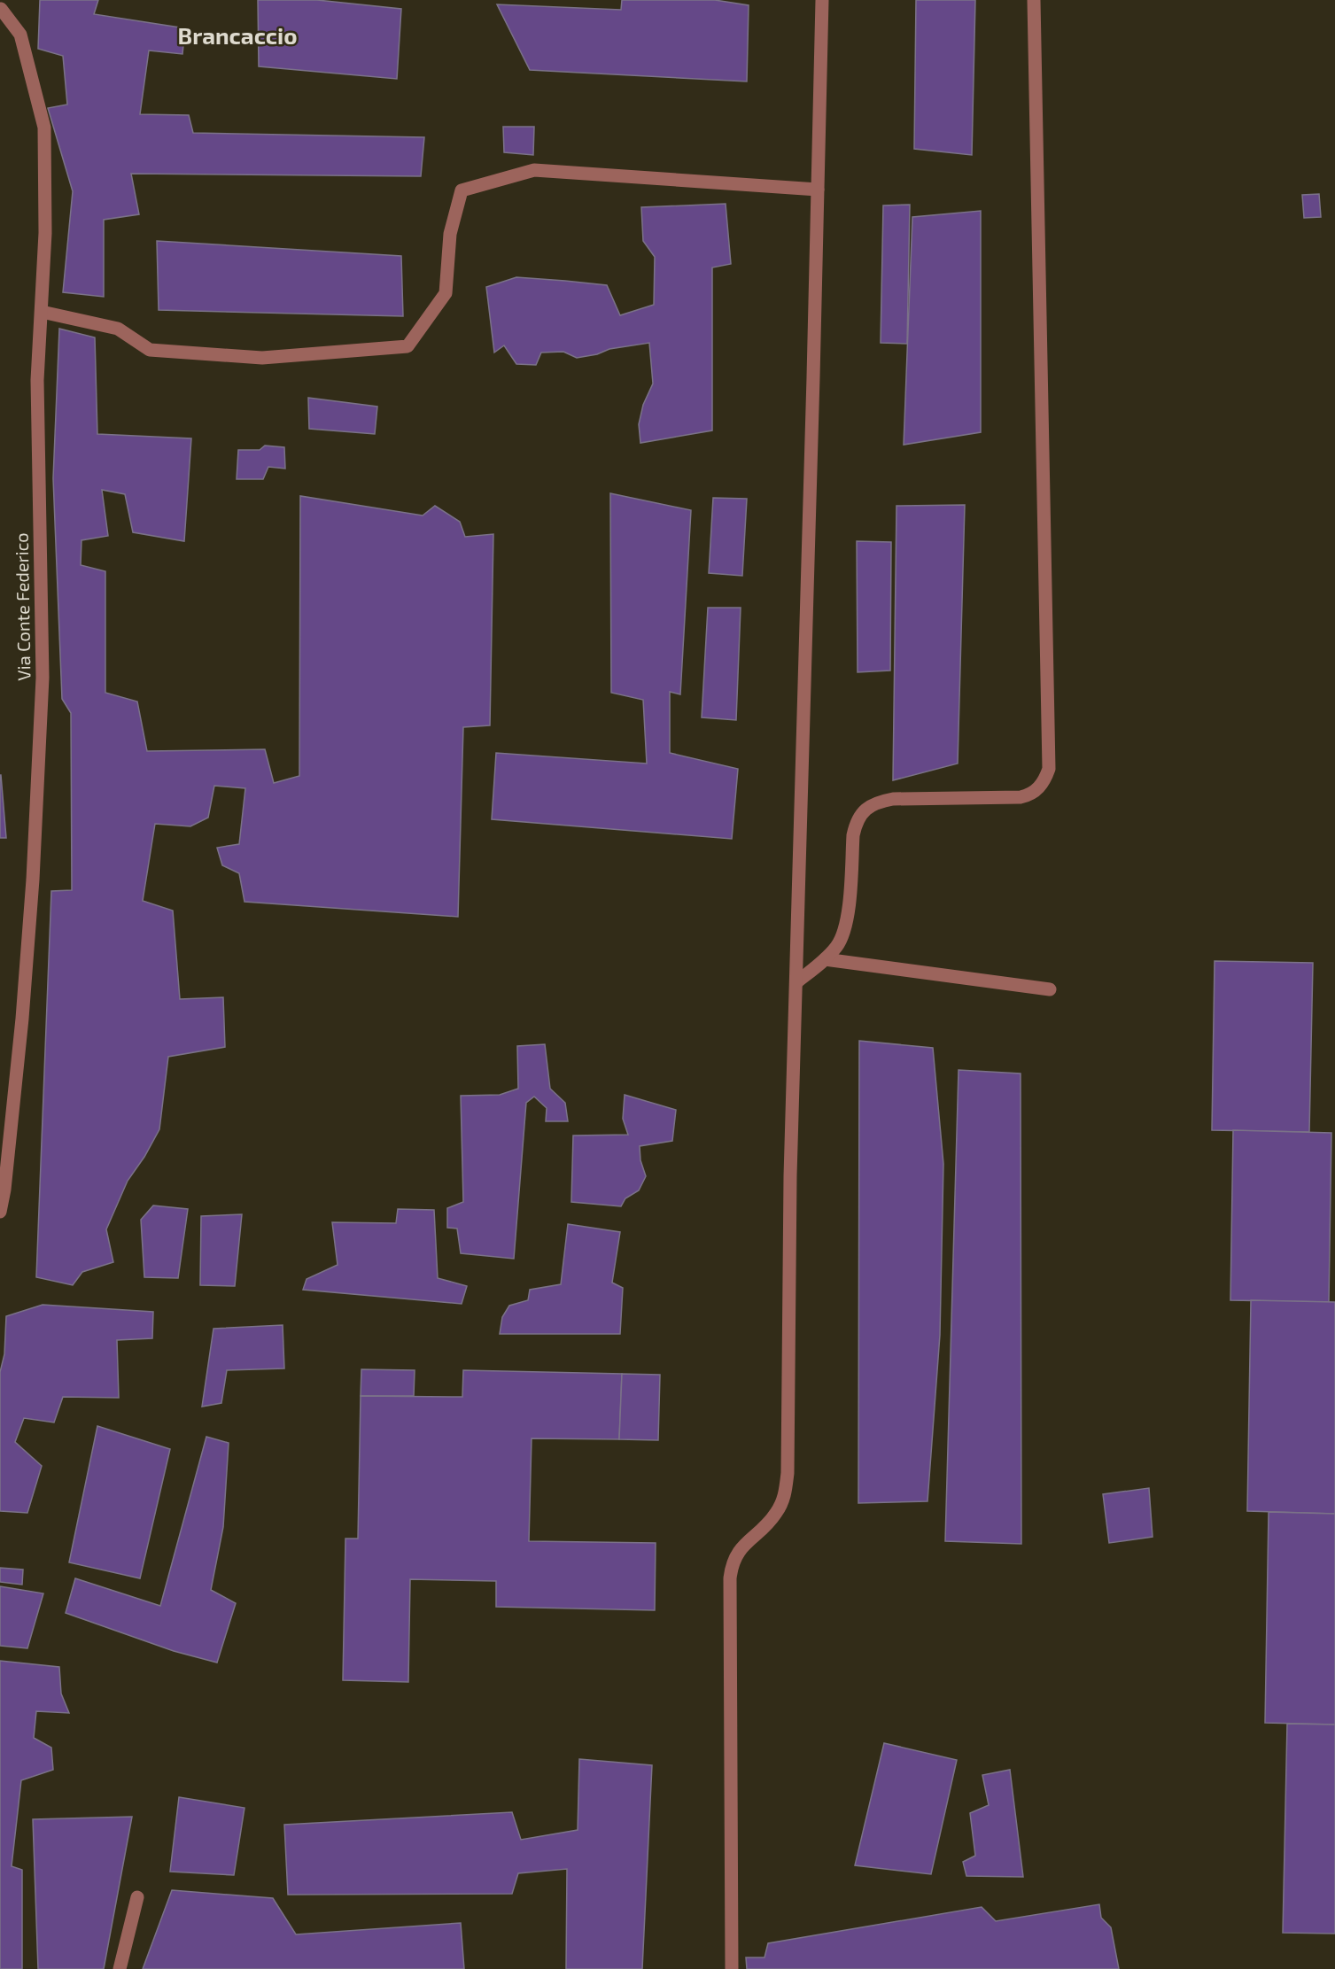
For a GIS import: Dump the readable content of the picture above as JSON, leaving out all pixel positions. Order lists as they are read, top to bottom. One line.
{"streets":{"street":["Via Conte Federico"]},"districts":["Brancaccio"]}
